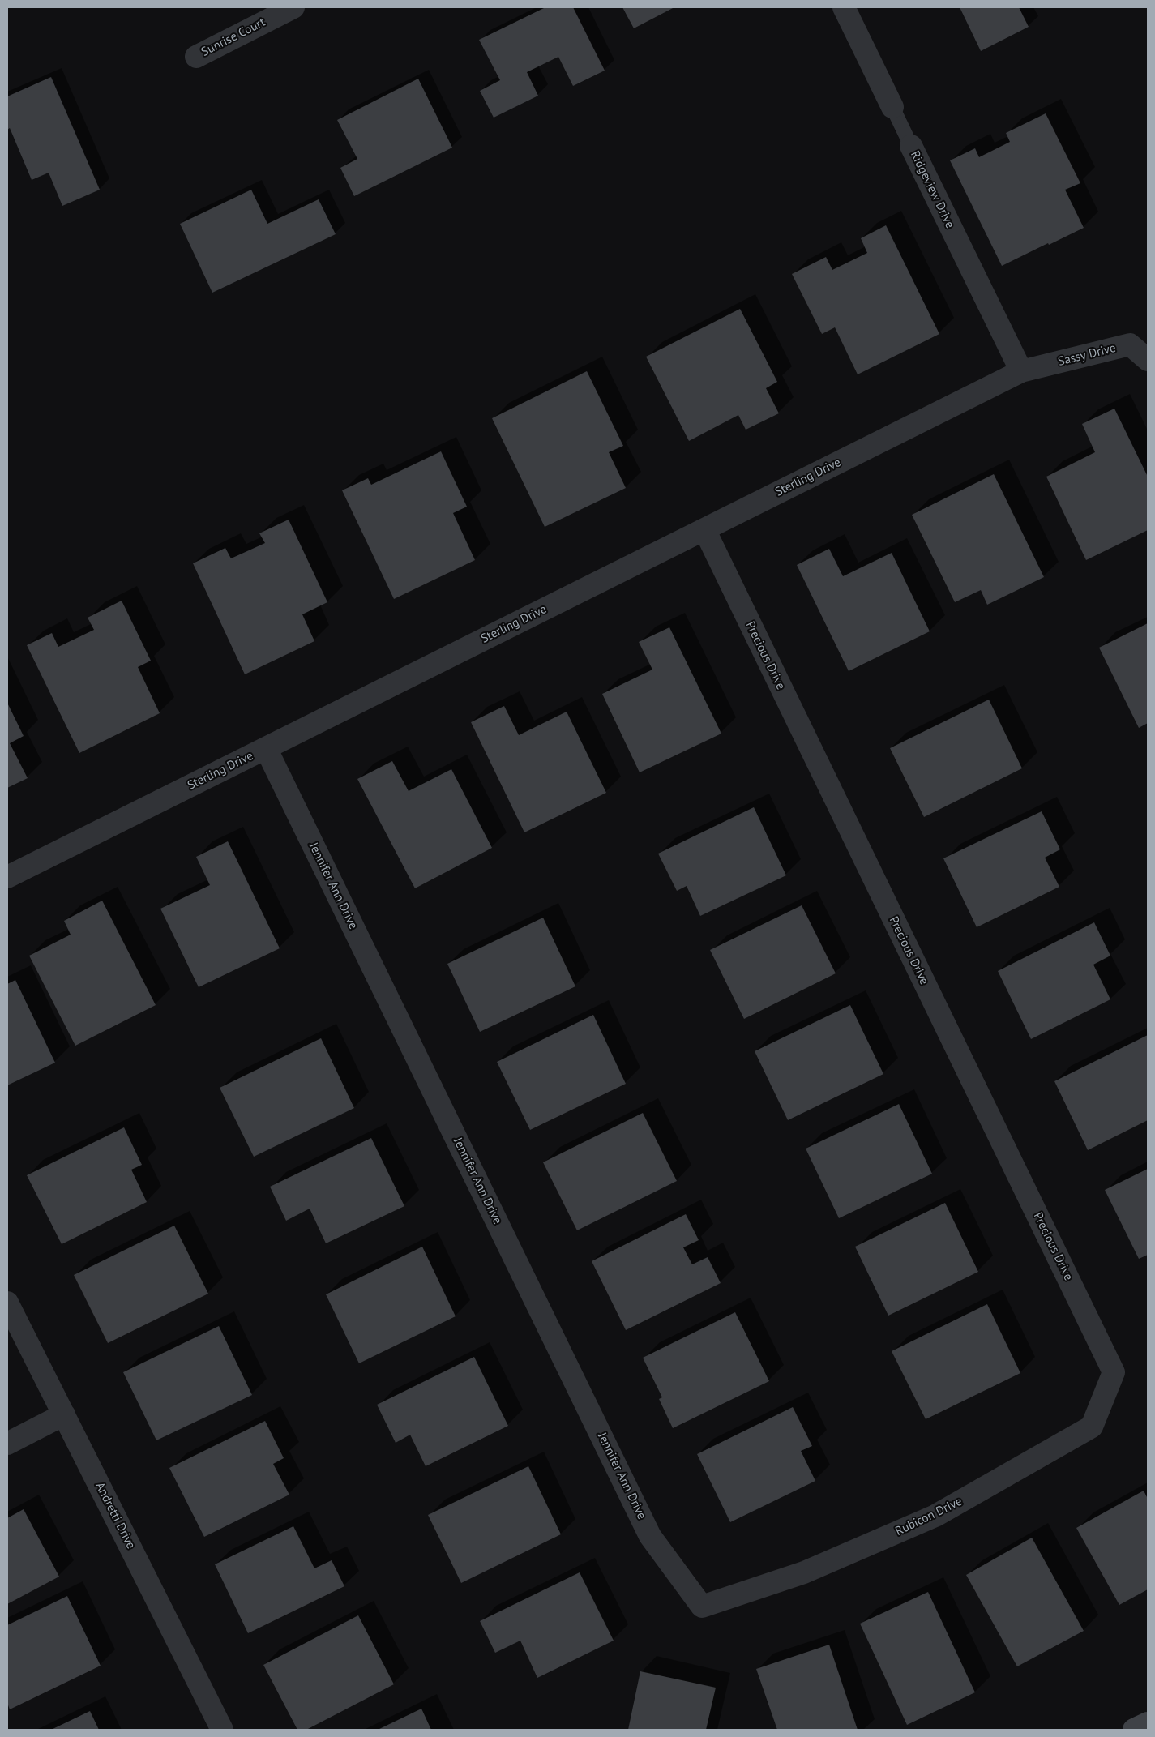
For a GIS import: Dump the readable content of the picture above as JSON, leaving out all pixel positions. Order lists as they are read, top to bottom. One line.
{"streets":{"street":["Sunrise Court","Ridgeview Drive","Sassy Drive","Sterling Drive","Precious Drive","Jennifer Ann Drive","Andretti Drive","Rubicon Drive"]},"crossings":[["Ridgeview Drive","Sassy Drive"],["Ridgeview Drive","Sterling Drive"],["Sassy Drive","Sterling Drive"],["Sterling Drive","Precious Drive"],["Sterling Drive","Jennifer Ann Drive"],["Precious Drive","Rubicon Drive"],["Jennifer Ann Drive","Rubicon Drive"]]}
